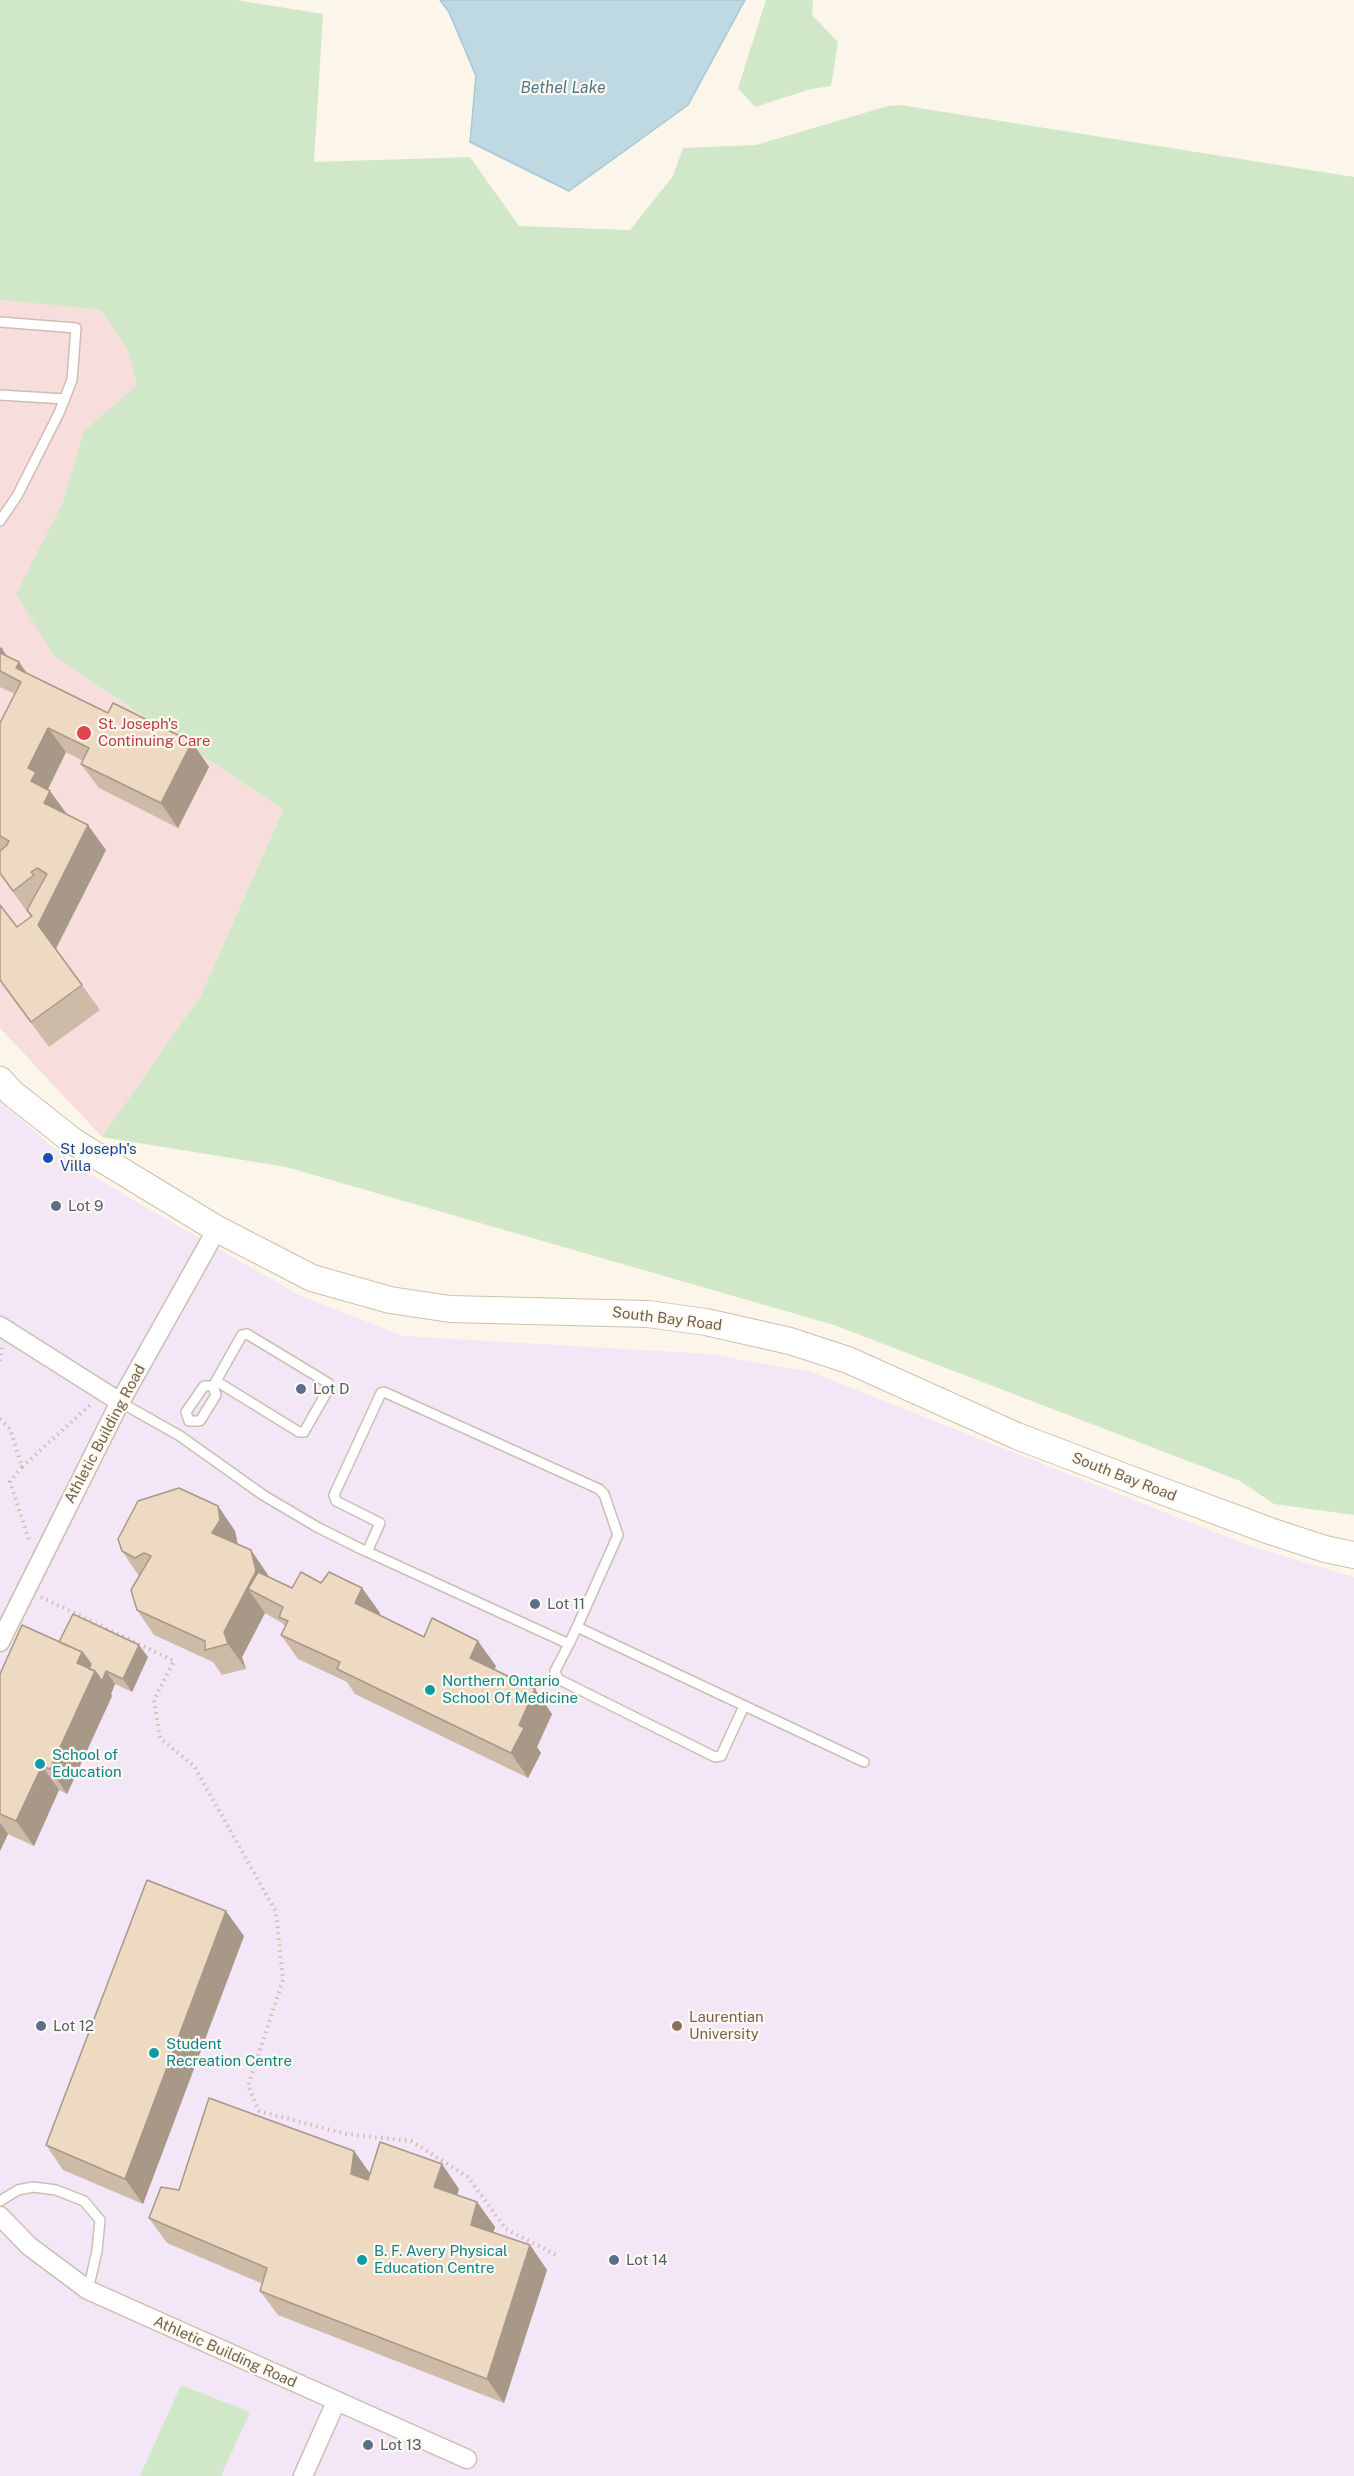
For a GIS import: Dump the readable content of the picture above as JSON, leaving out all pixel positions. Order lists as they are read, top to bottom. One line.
{"streets":{"street":["South Bay Road","Athletic Building Road"]},"crossings":[["South Bay Road","Athletic Building Road"]],"water":["Bethel Lake"],"places":["St. Joseph's Continuing Care","St Joseph's Villa","Lot 9","Lot D","Lot 11","Northern Ontario School Of Medicine","School of Education","Lot 12","Laurentian University","Student Recreation Centre","B. F. Avery Physical Education Centre","Lot 14","Lot 13"]}
